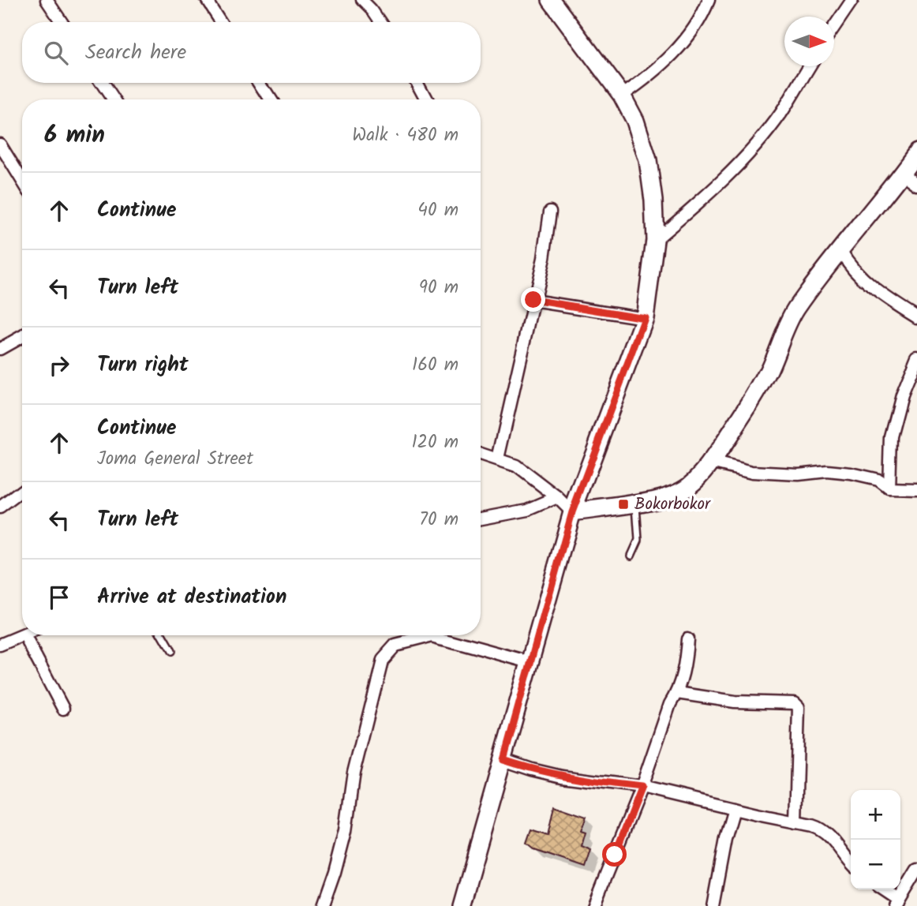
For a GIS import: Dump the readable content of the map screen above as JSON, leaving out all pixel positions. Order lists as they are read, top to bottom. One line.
{"places":{"transit":["Bokorbokor"]},"north":"right","page":{"search":"Search here","heading":["6 min","Walk · 480 m"],"list":[["Continue","40 m"],["Turn left","90 m"],["Turn right","160 m"],["Continue","Joma General Street","120 m"],["Turn left","70 m"],"Arrive at destination"],"map_buttons":["+","−"]}}
